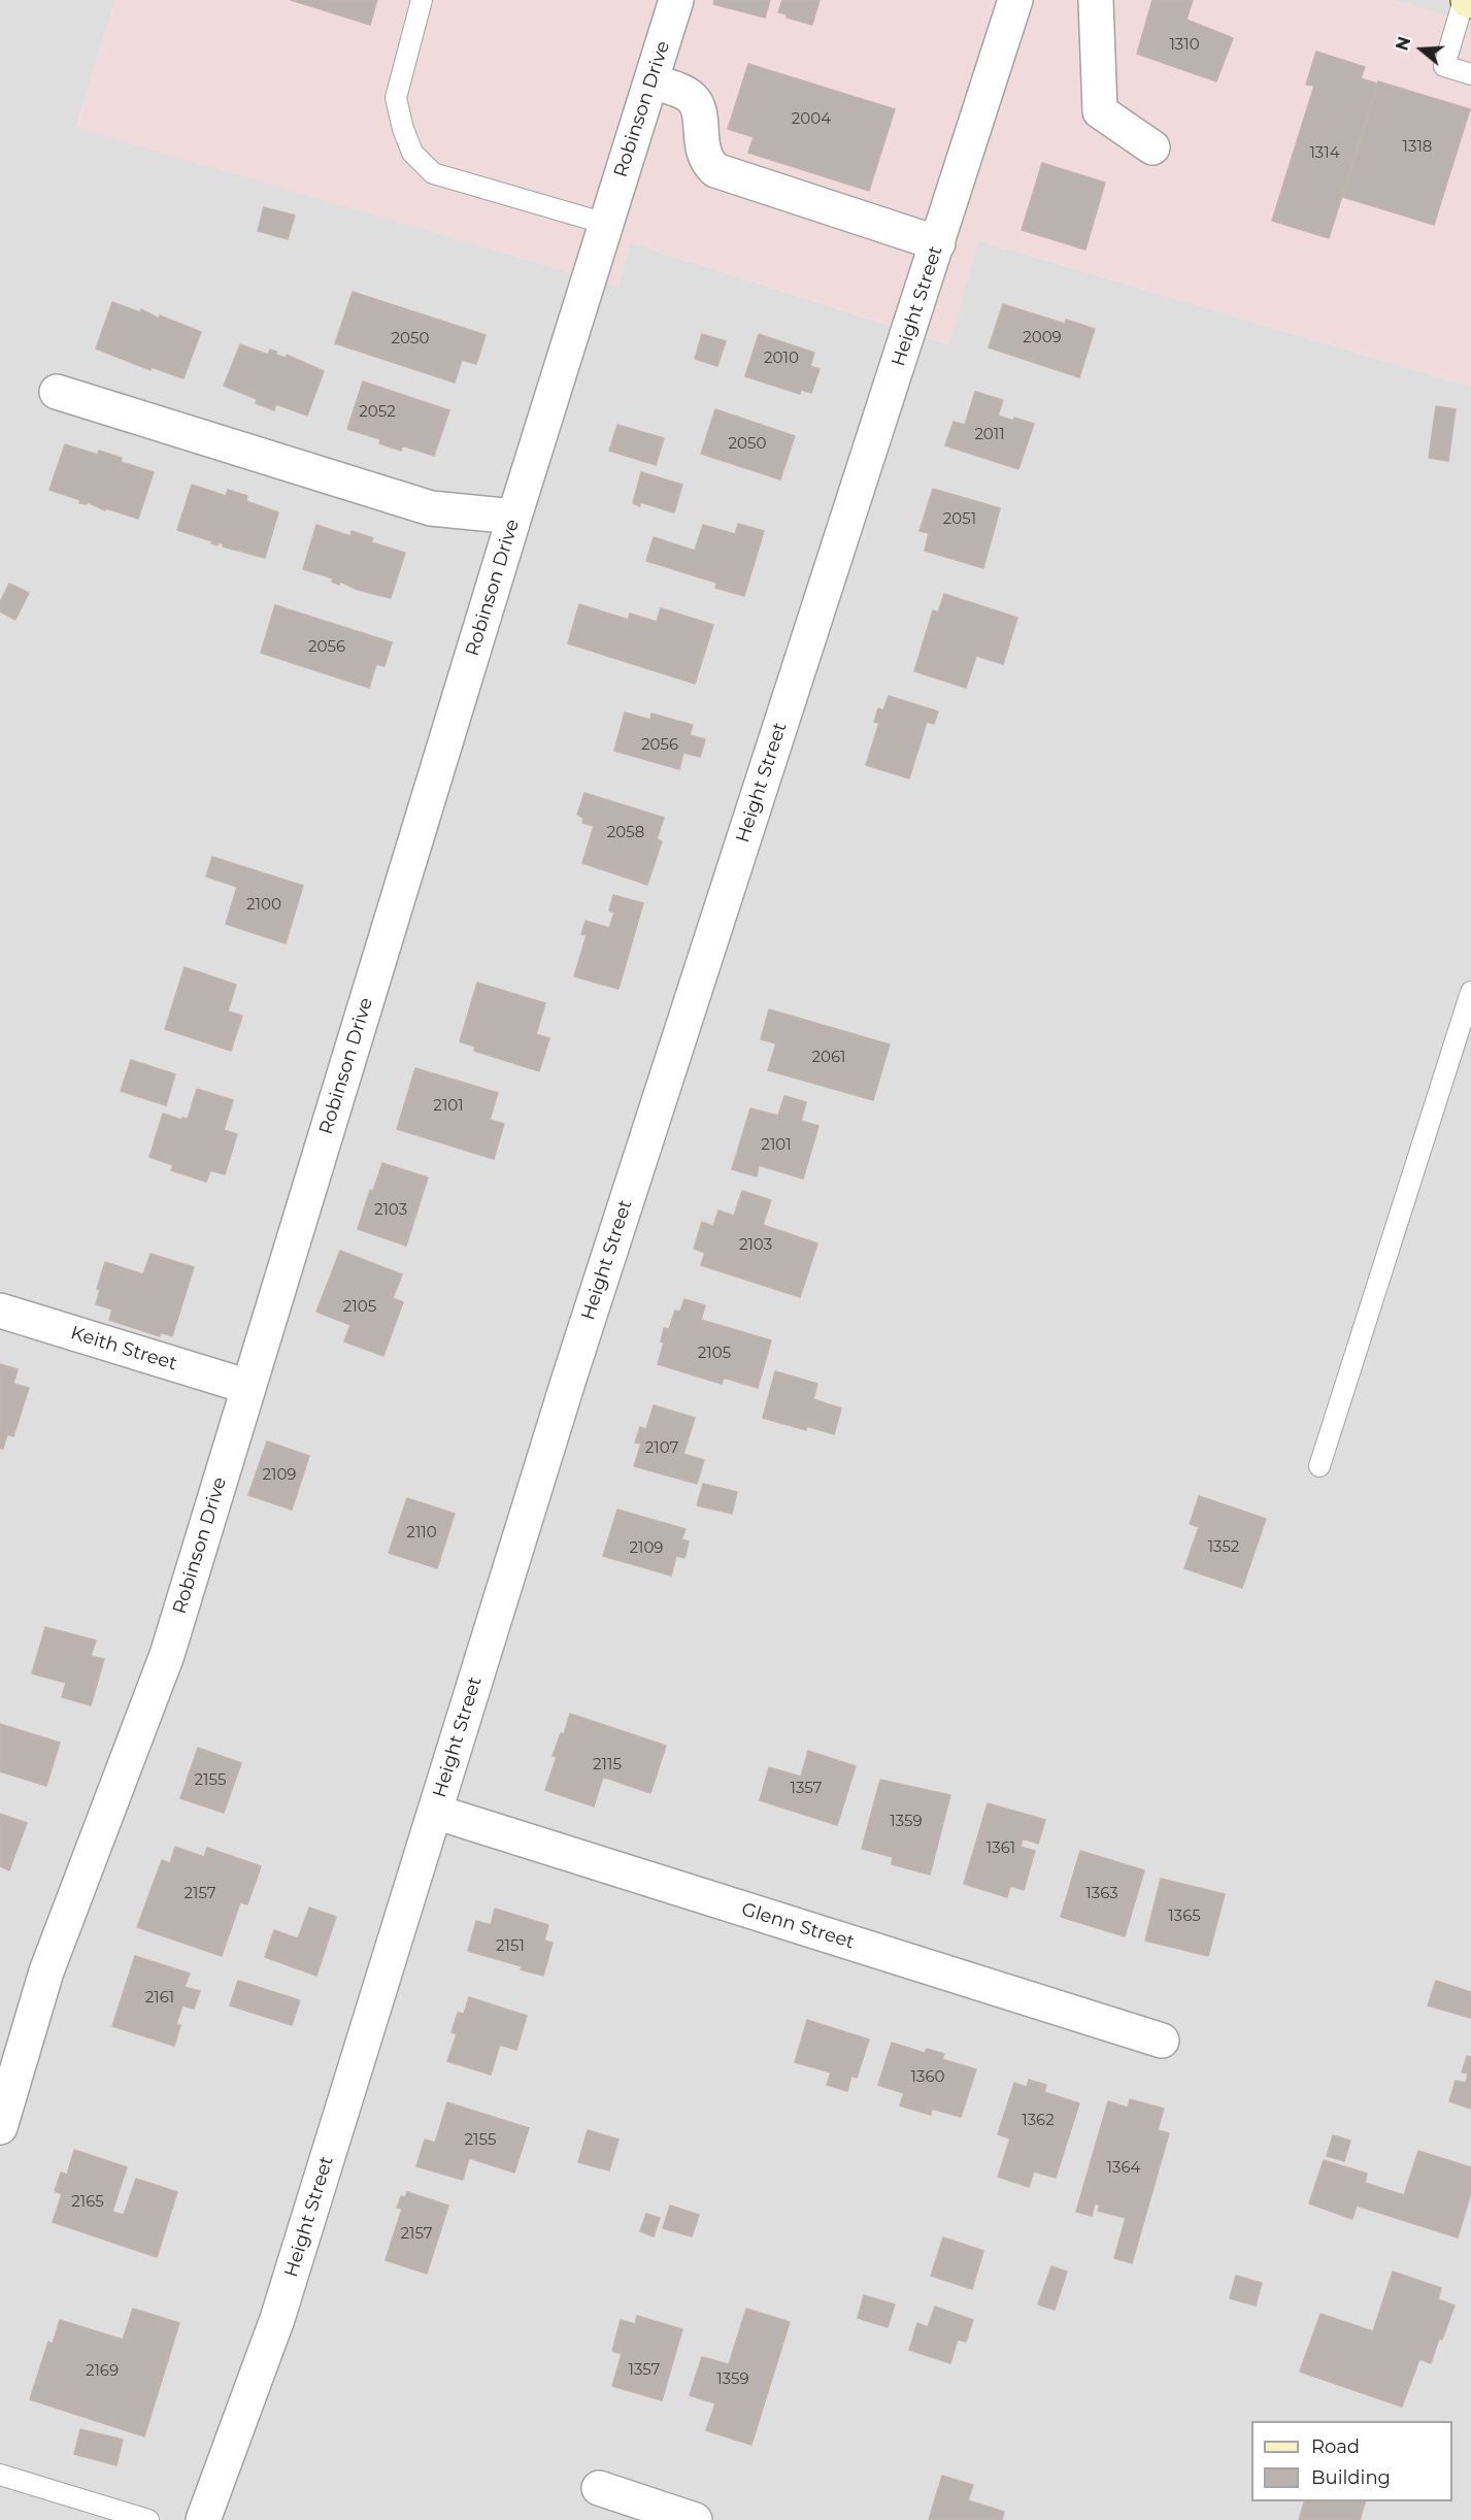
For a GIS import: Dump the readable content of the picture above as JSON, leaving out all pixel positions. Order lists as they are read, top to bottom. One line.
{"streets":{"street":["Robinson Drive","Height Street","Keith Street","Glenn Street"]},"crossings":[["Robinson Drive","Keith Street"],["Height Street","Glenn Street"]],"house_numbers":["1310","2004","1318","1314","2009","2050","2010","2052","2011","2050","2051","2056","2056","2058","2100","2061","2101","2101","2103","2103","2105","2105","2107","2109","2110","1352","2109","2115","2155","1357","1359","1361","2157","1363","1365","2151","2161","1360","1362","2155","1364","2165","2157","1357","2169","1359"],"legend":["Road","Building"],"north":"left"}
